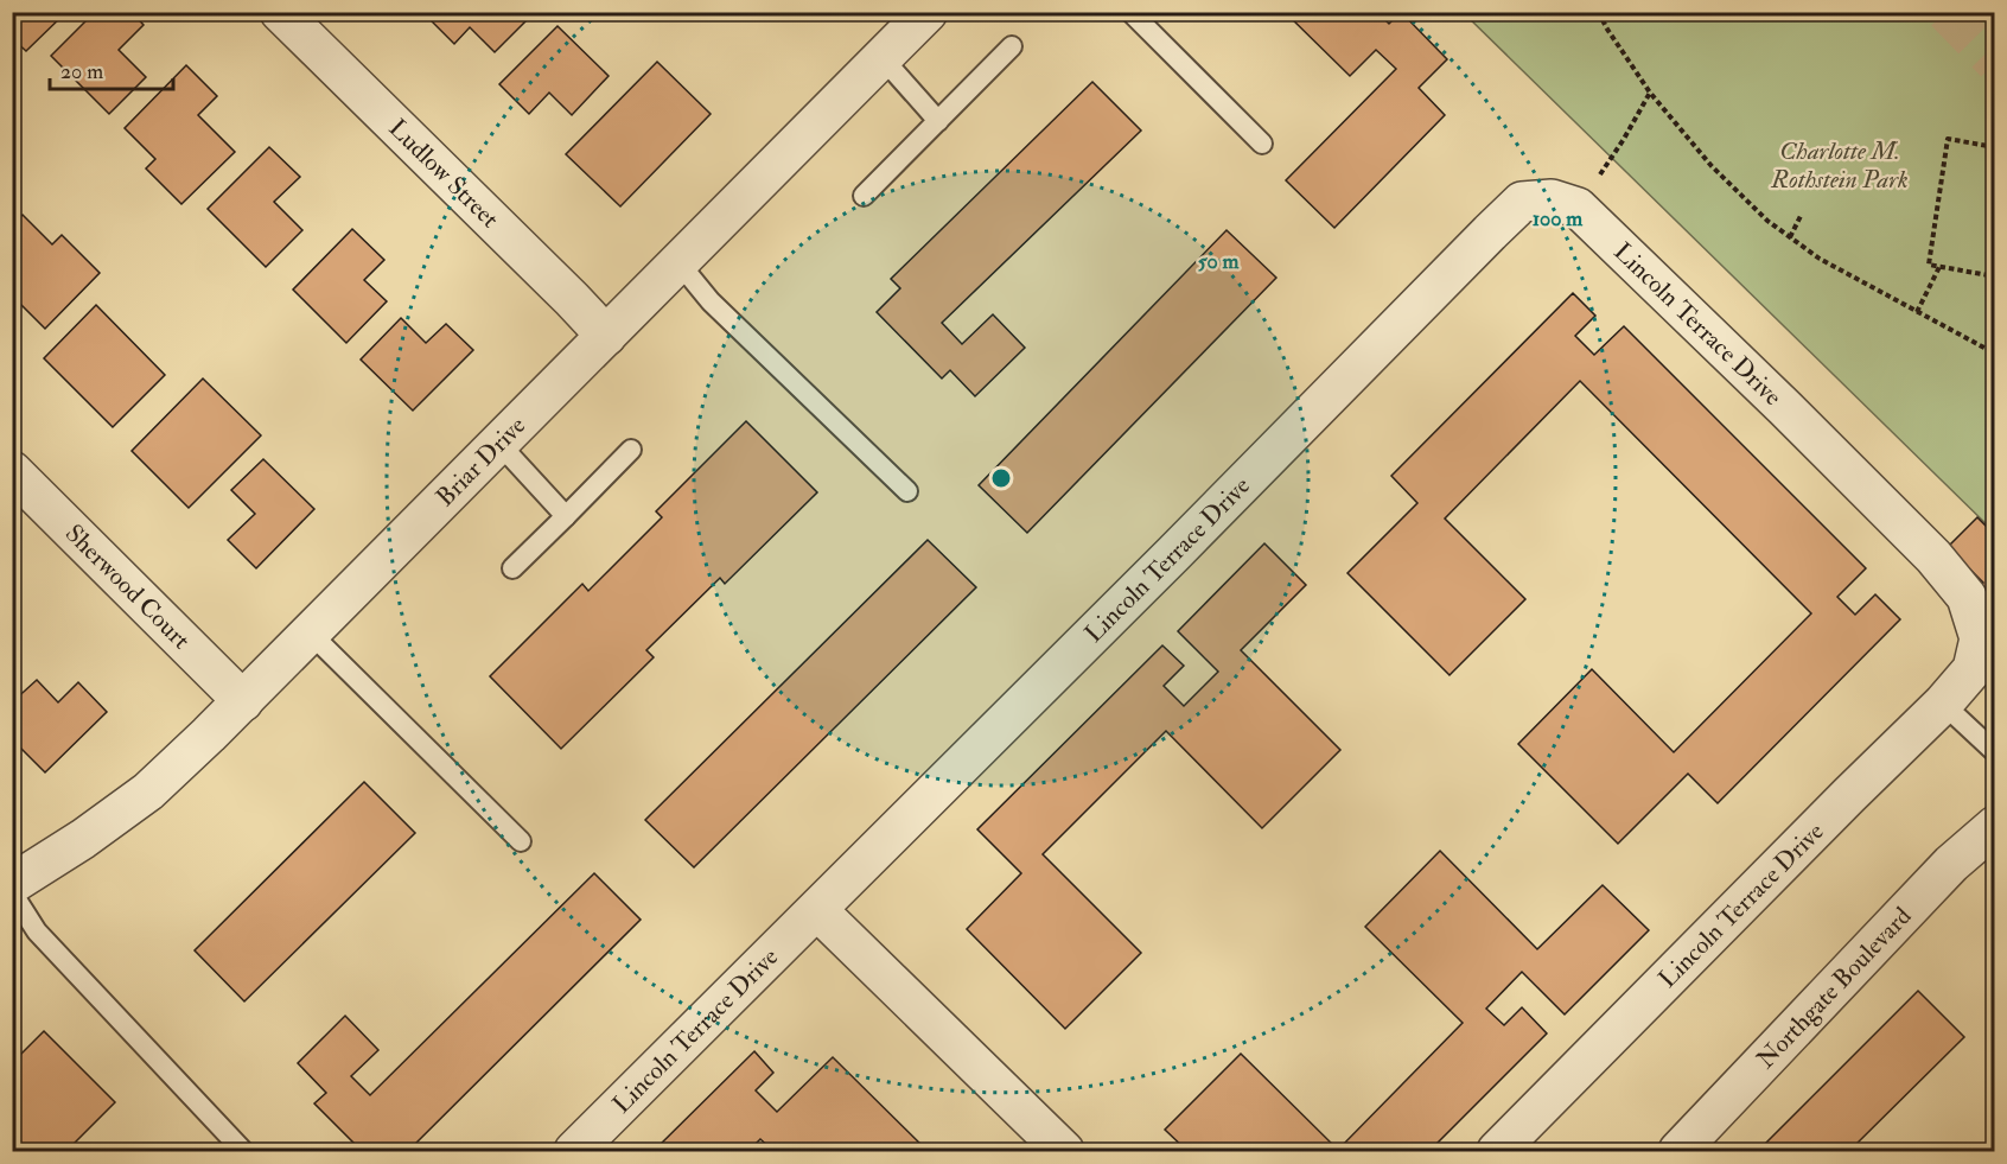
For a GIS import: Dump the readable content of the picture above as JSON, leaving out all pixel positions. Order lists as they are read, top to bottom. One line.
{"streets":{"street":["Ludlow Street","Lincoln Terrace Drive","Briar Drive","Sherwood Court","Northgate Boulevard"]},"crossings":[["Ludlow Street","Briar Drive"],["Briar Drive","Sherwood Court"]],"parks":["Charlotte M. Rothstein Park"],"scale_bar":"20 m","rings":["100 m","50 m"]}
